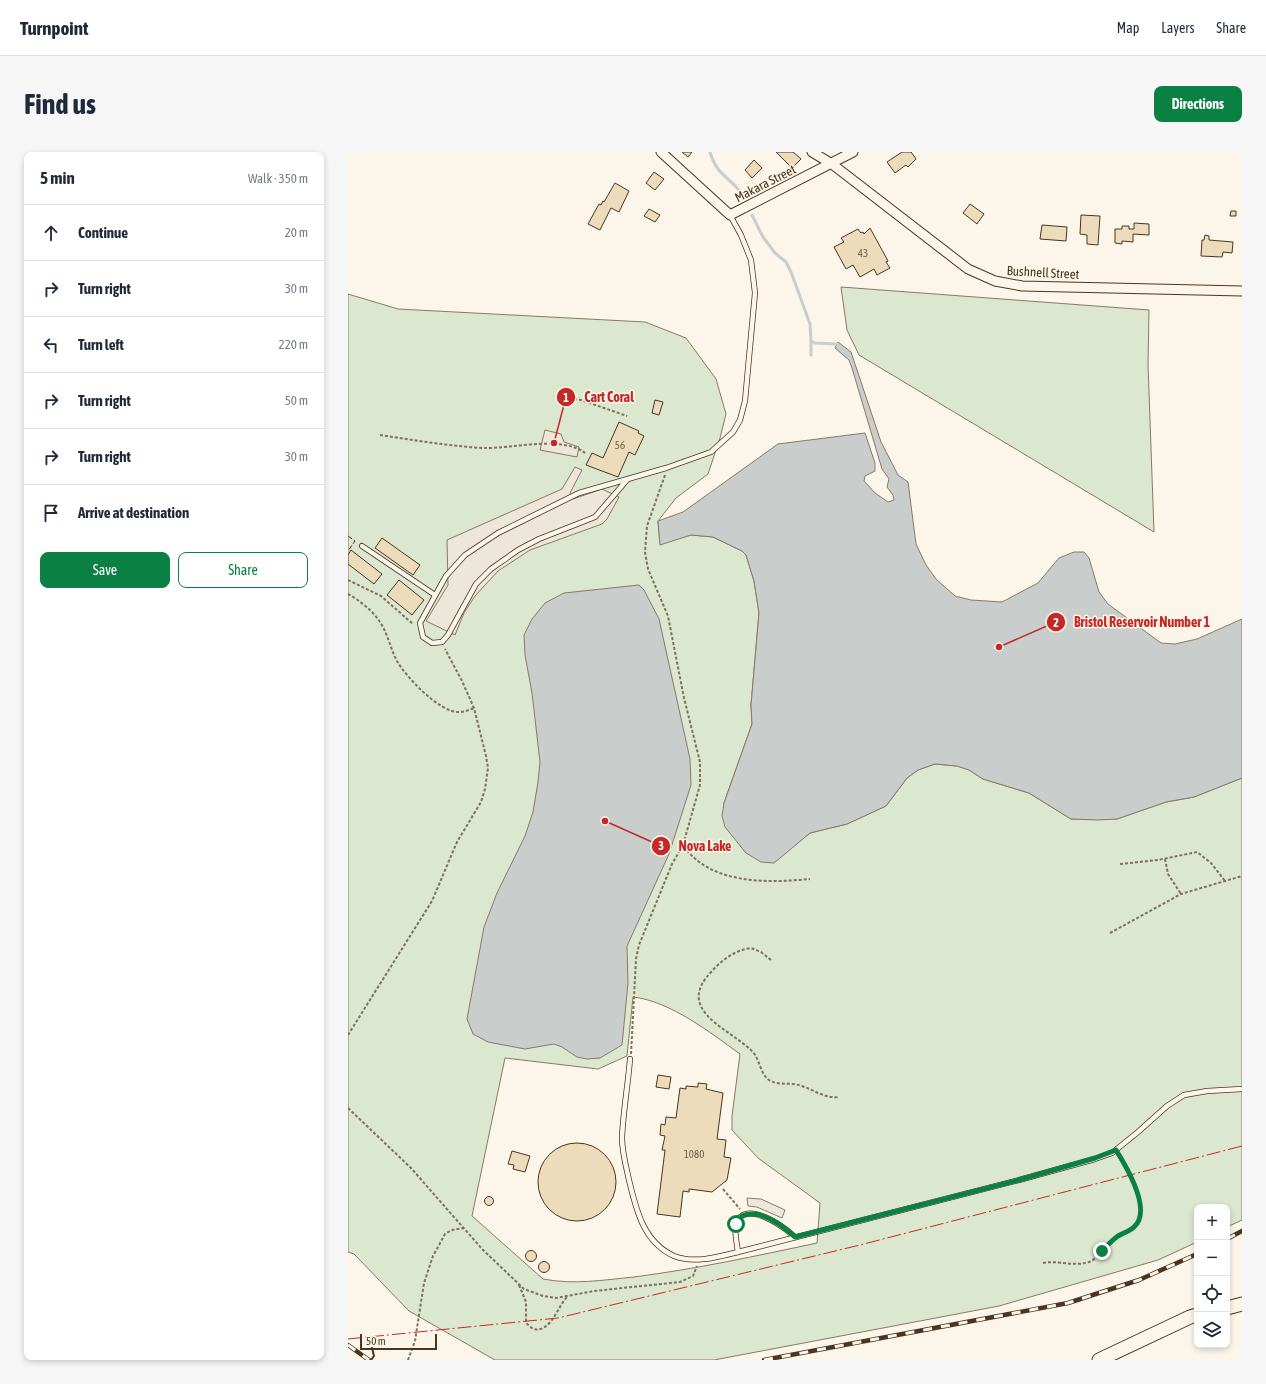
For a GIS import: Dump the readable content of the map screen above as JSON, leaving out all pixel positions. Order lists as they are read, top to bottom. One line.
{"streets":{"street":["Makara Street","Bushnell Street"]},"crossings":[["Makara Street","Bushnell Street"]],"places":["Cart Coral","Bristol Reservoir Number 1","Nova Lake"],"house_numbers":["43","56","1080"],"scale_bar":"50 m","page":{"header":"Turnpoint","nav":["Map","Layers","Share"],"buttons":["Directions",["Save","Share"]],"title":"Find us","heading":["5 min","Walk · 350 m"],"list":[["Continue","20 m"],["Turn right","30 m"],["Turn left","220 m"],["Turn right","50 m"],["Turn right","30 m"],"Arrive at destination"],"map_buttons":["+","−"],"scale":"50 m"}}
